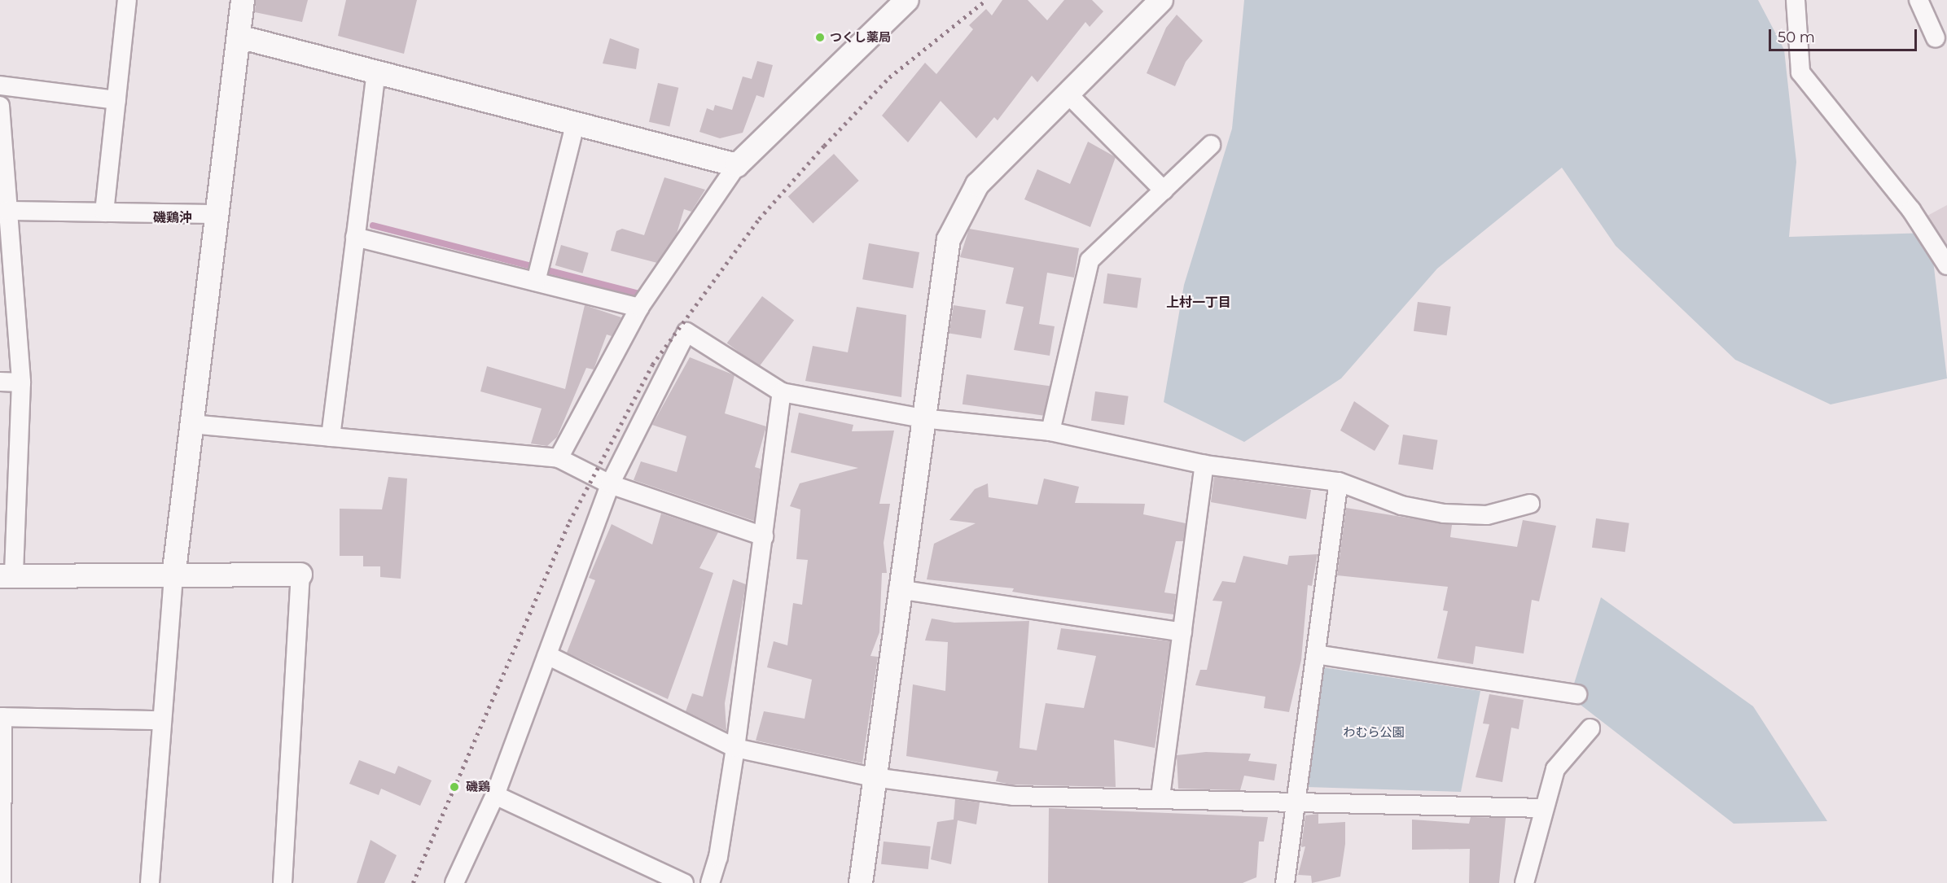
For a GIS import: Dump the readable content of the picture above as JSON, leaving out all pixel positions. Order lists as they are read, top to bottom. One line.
{"districts":["磯鶏沖","上村一丁目"],"parks":["わむら公園"],"places":["つくし薬局","磯鶏"],"scale_bar":"50 m"}
